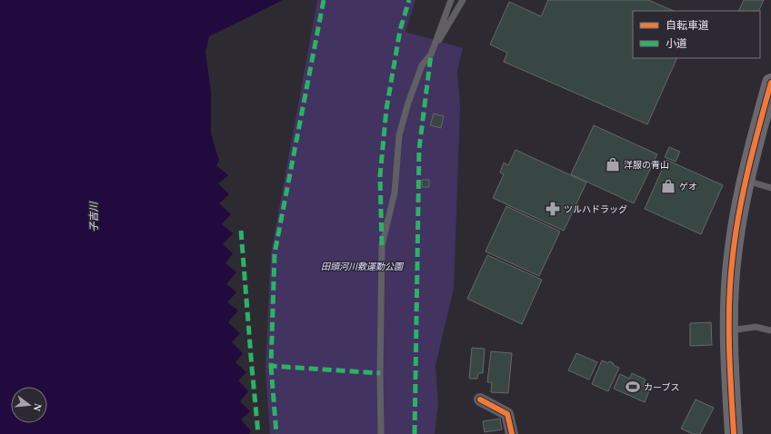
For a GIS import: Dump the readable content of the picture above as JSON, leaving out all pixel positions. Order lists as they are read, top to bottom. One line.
{"water":["子吉川"],"parks":["田頭河川敷運動公園"],"places":{"shop":["洋服の青山","ゲオ"],"pharmacy":["ツルハドラッグ"],"sports":["カーブス"]},"legend":["自転車道","小道"],"north":"right"}
